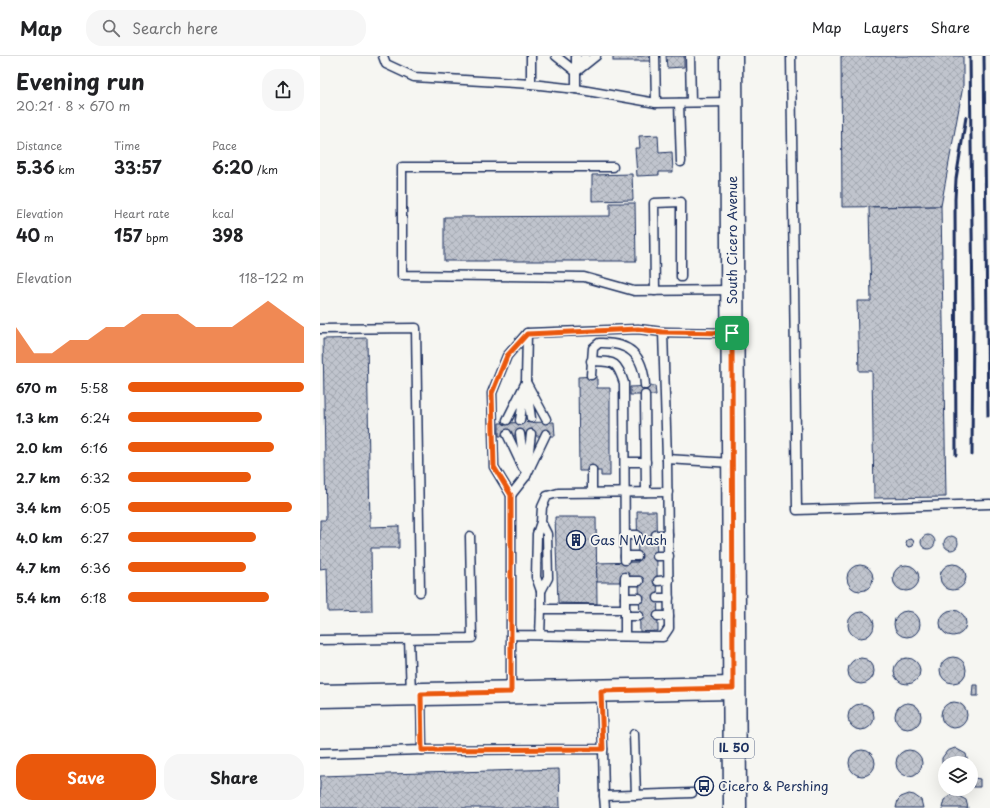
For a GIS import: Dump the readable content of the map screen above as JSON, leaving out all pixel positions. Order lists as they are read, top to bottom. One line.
{"streets":{"main road":["South Cicero Avenue","IL 50"]},"places":{"building":["Gas N Wash"],"bus stop":["Cicero & Pershing"]},"page":{"header":"Map","search":"Search here","nav":["Map","Layers","Share"],"heading":["Evening run","20:21 · 8 × 670 m"],"stats":[["Distance","5.36 km"],["Time","33:57"],["Pace","6:20 /km"],["Elevation","40 m"],["Heart rate","157 bpm"],["kcal","398"]],"chart":["Elevation","118–122 m"],"list":[{"name":"670 m","note":"5:58"},{"name":"1.3 km","note":"6:24"},{"name":"2.0 km","note":"6:16"},{"name":"2.7 km","note":"6:32"},{"name":"3.4 km","note":"6:05"},{"name":"4.0 km","note":"6:27"},{"name":"4.7 km","note":"6:36"},{"name":"5.4 km","note":"6:18"}],"buttons":["Save","Share"]}}
